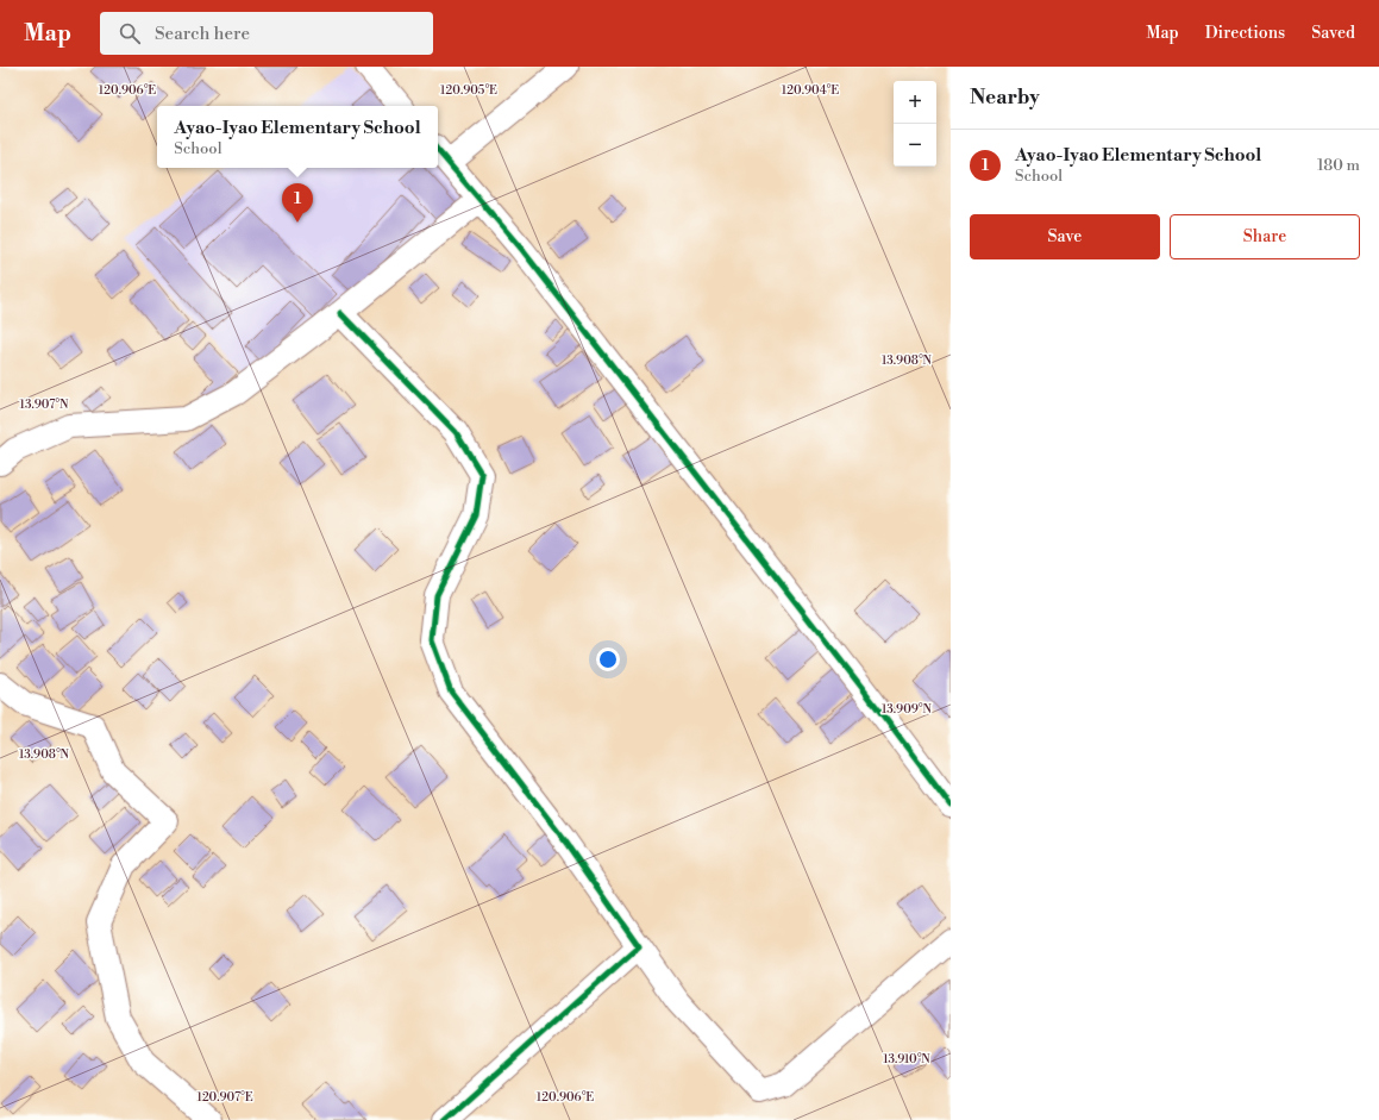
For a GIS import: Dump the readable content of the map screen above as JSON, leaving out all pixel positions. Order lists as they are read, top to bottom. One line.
{"page":{"header":"Map","search":"Search here","nav":["Map","Directions","Saved"],"heading":"Nearby","map_buttons":["+","−"],"popup":["Ayao-Iyao Elementary School","School"],"list":[{"mark":"1","name":"Ayao-Iyao Elementary School","note":"School","value":"180 m"}],"pins":"1","buttons":["Save","Share"]},"coordinates":["120.906°E","120.905°E","120.904°E","13.908°N","13.907°N","13.909°N","13.910°N","120.907°E"]}
